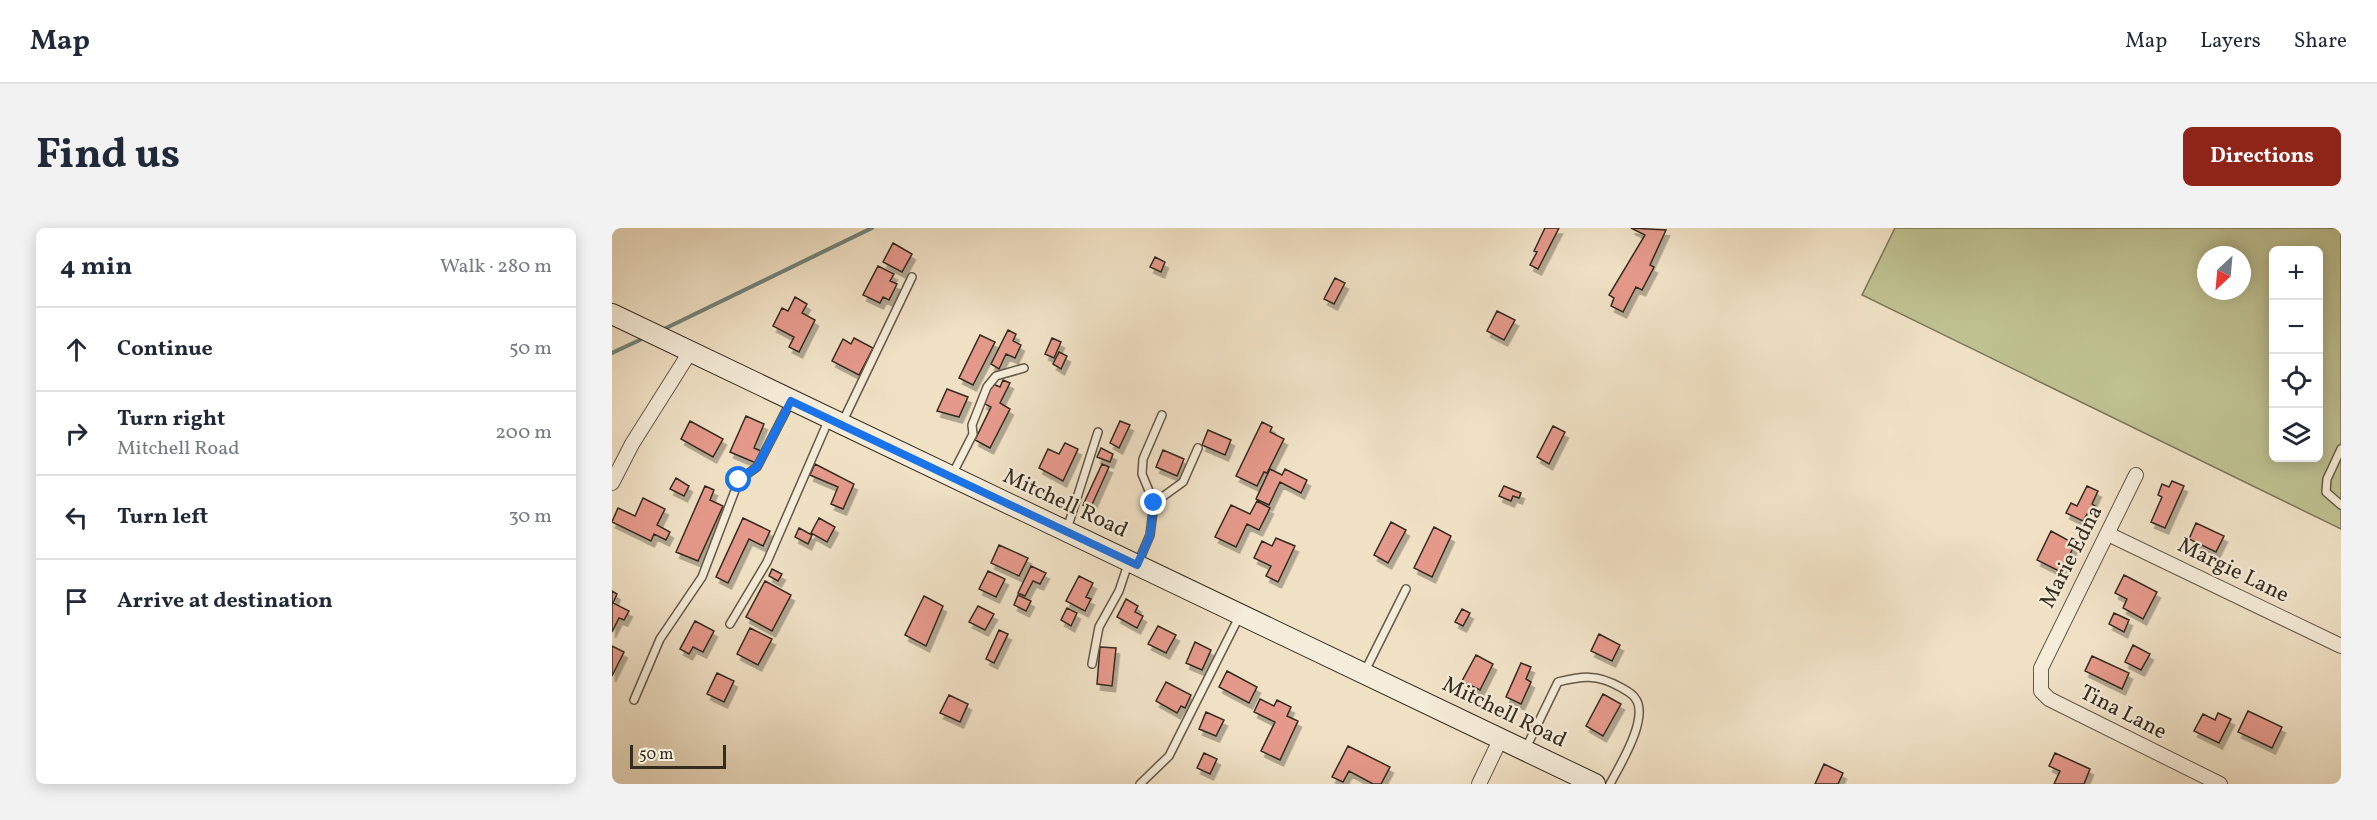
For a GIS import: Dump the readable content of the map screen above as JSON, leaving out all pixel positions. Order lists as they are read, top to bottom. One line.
{"streets":{"street":["Mitchell Road","Marie Edna","Margie Lane","Tina Lane"]},"crossings":[["Marie Edna","Margie Lane"],["Marie Edna","Tina Lane"]],"scale_bar":"50 m","north":"bottom left","page":{"header":"Map","nav":["Map","Layers","Share"],"title":"Find us","buttons":"Directions","heading":["4 min","Walk · 280 m"],"map_buttons":["+","−"],"list":[["Continue","50 m"],["Turn right","Mitchell Road","200 m"],["Turn left","30 m"],"Arrive at destination"],"scale":"50 m"}}
